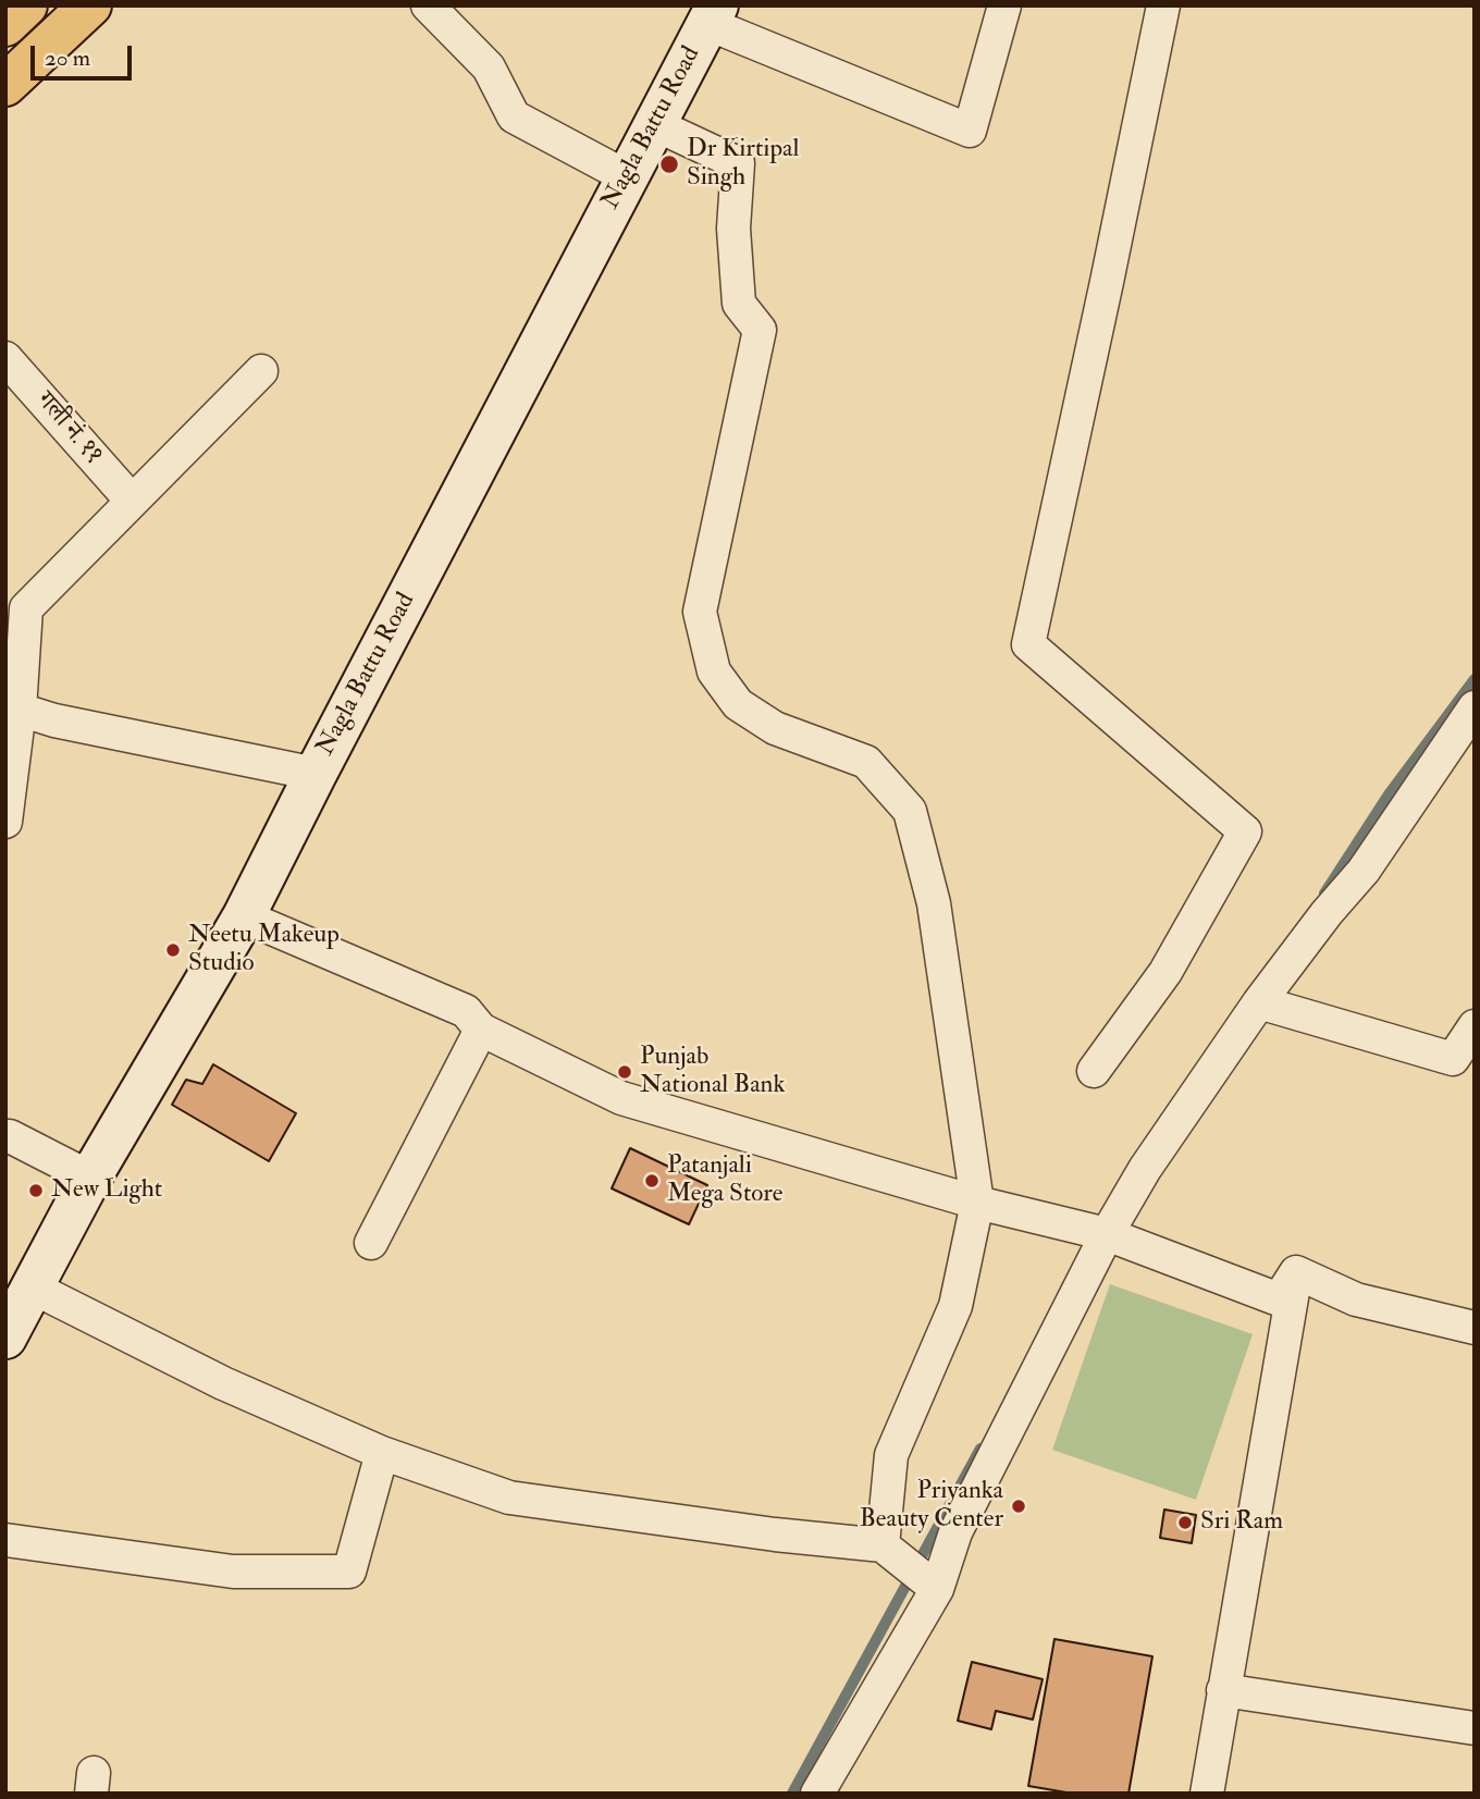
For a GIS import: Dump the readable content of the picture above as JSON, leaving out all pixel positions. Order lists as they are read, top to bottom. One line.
{"streets":{"street":["Nagla Battu Road","गली नं. ११"]},"places":["Dr Kirtipal Singh","Neetu Makeup Studio","Punjab National Bank","Patanjali Mega Store","New Light","Priyanka Beauty Center","Sri Ram"],"scale_bar":"20 m"}
